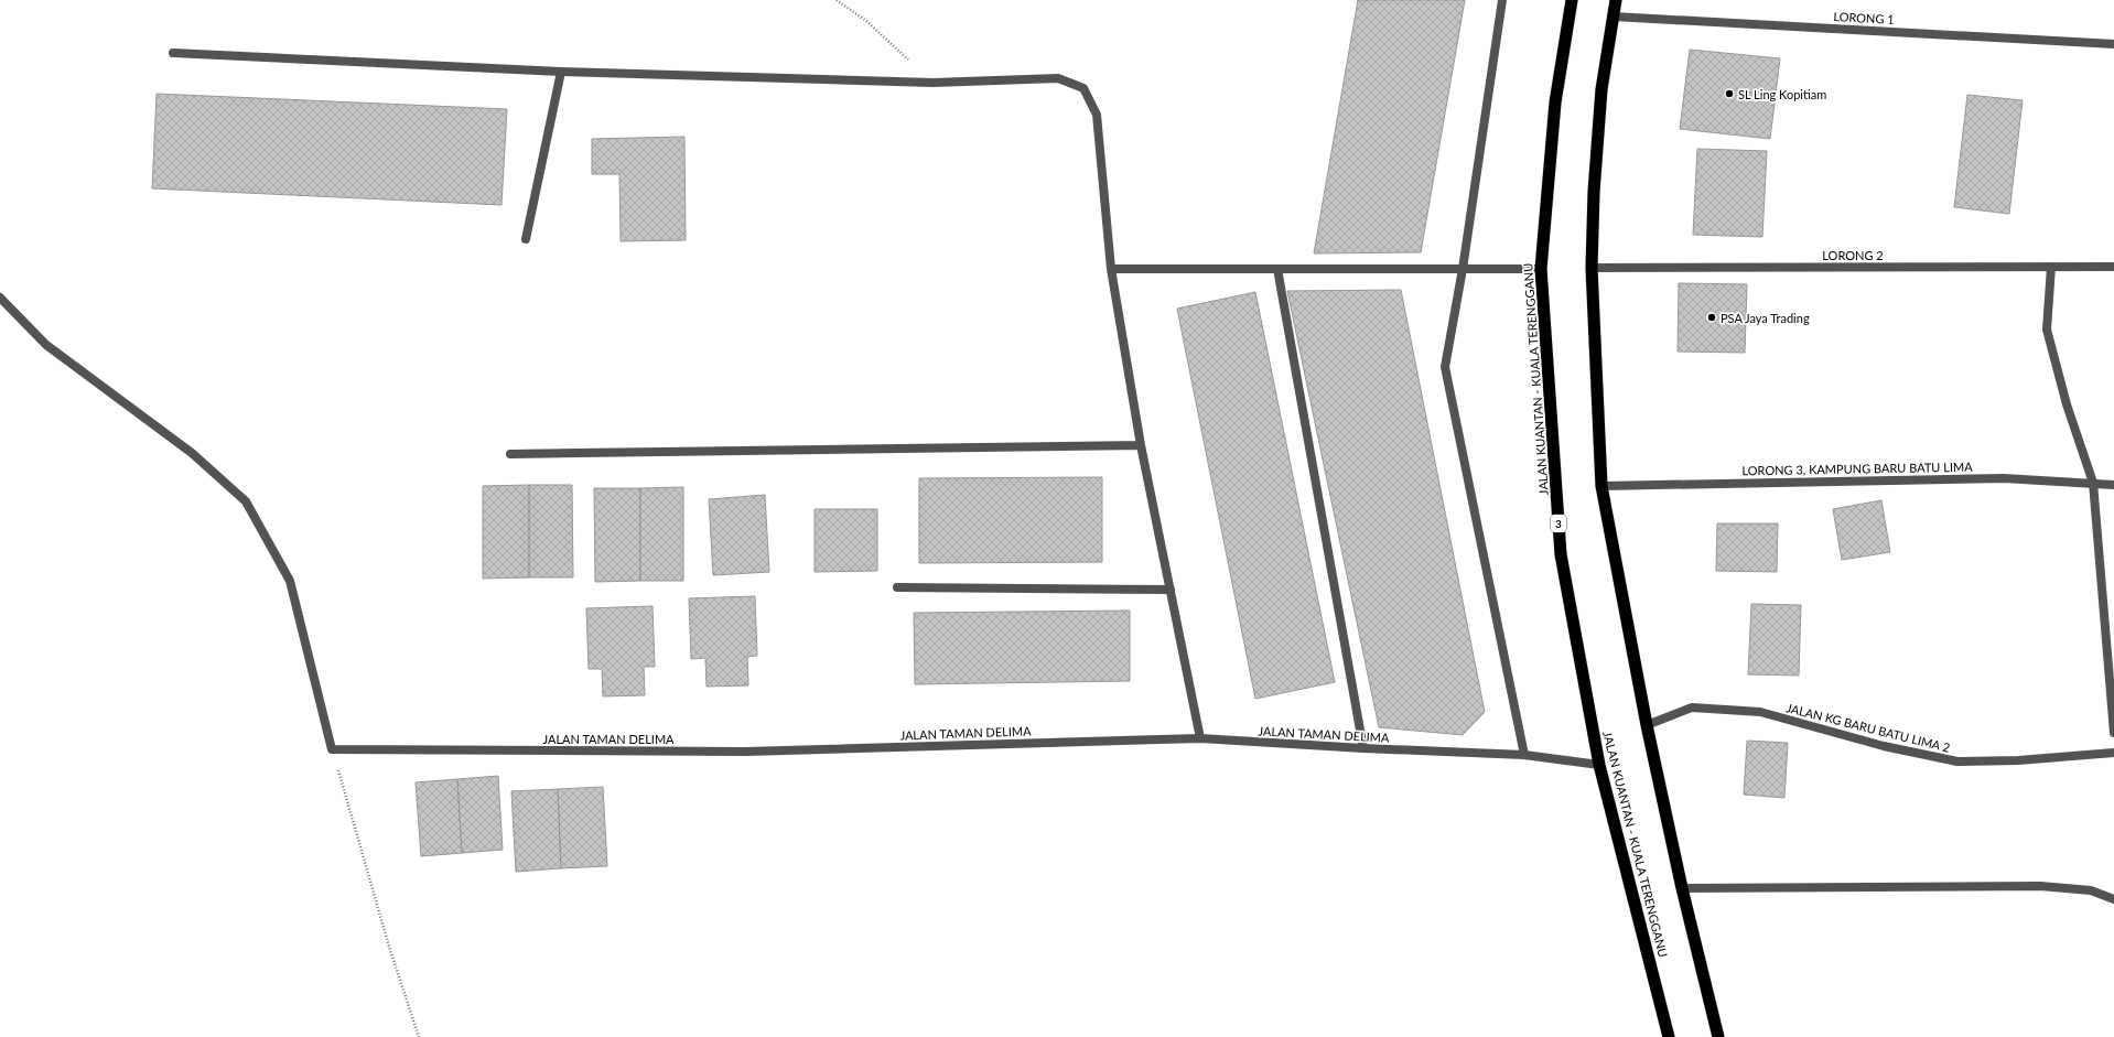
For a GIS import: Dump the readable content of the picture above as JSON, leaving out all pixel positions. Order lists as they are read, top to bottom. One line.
{"streets":{"highway":["JALAN KUANTAN - KUALA TERENGGANU","3"],"street":["LORONG 1","LORONG 2","LORONG 3, KAMPUNG BARU BATU LIMA","JALAN KG BARU BATU LIMA 2","JALAN TAMAN DELIMA"]},"crossings":[["JALAN KUANTAN - KUALA TERENGGANU","JALAN TAMAN DELIMA"]],"places":["SL Ling Kopitiam","PSA Jaya Trading"]}
